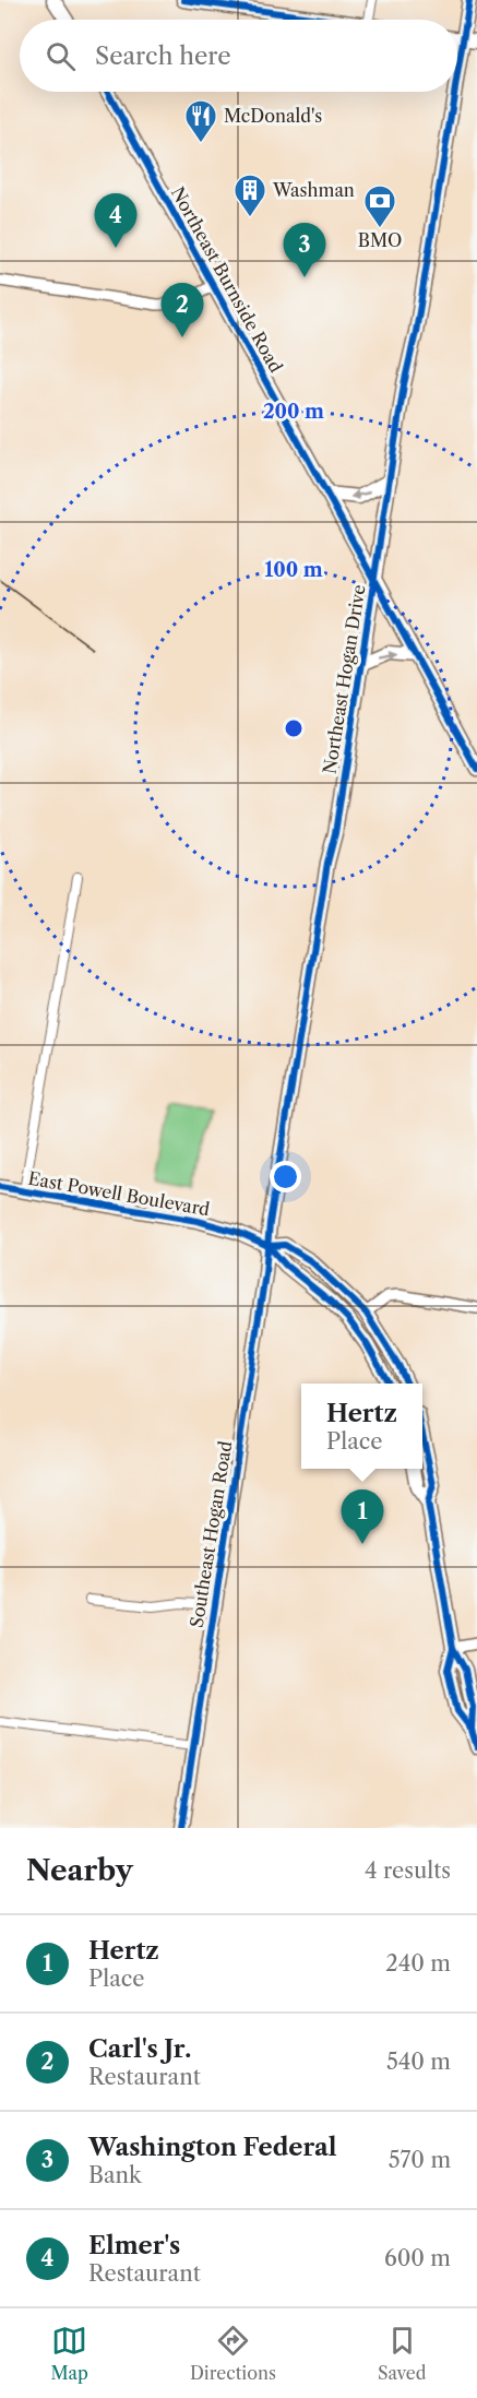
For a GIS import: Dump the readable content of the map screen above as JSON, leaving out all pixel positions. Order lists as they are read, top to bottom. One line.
{"streets":{"main road":["Northeast Burnside Road","Northeast Hogan Drive","East Powell Boulevard","Southeast Hogan Road"]},"crossings":[["Northeast Burnside Road","Northeast Hogan Drive"],["Northeast Hogan Drive","East Powell Boulevard"],["Northeast Hogan Drive","Southeast Hogan Road"],["East Powell Boulevard","Southeast Hogan Road"]],"places":{"restaurant":["McDonald's"],"building":["Washman"],"bank":["BMO"]},"page":{"search":"Search here","pins":["4","3","2","1"],"popup":["Hertz","Place"],"heading":["Nearby","4 results"],"list":[{"mark":"1","name":"Hertz","note":"Place","value":"240 m"},{"mark":"2","name":"Carl's Jr.","note":"Restaurant","value":"540 m"},{"mark":"3","name":"Washington Federal","note":"Bank","value":"570 m"},{"mark":"4","name":"Elmer's","note":"Restaurant","value":"600 m"}],"nav":["Map","Directions","Saved"]},"rings":["200 m","100 m"]}
